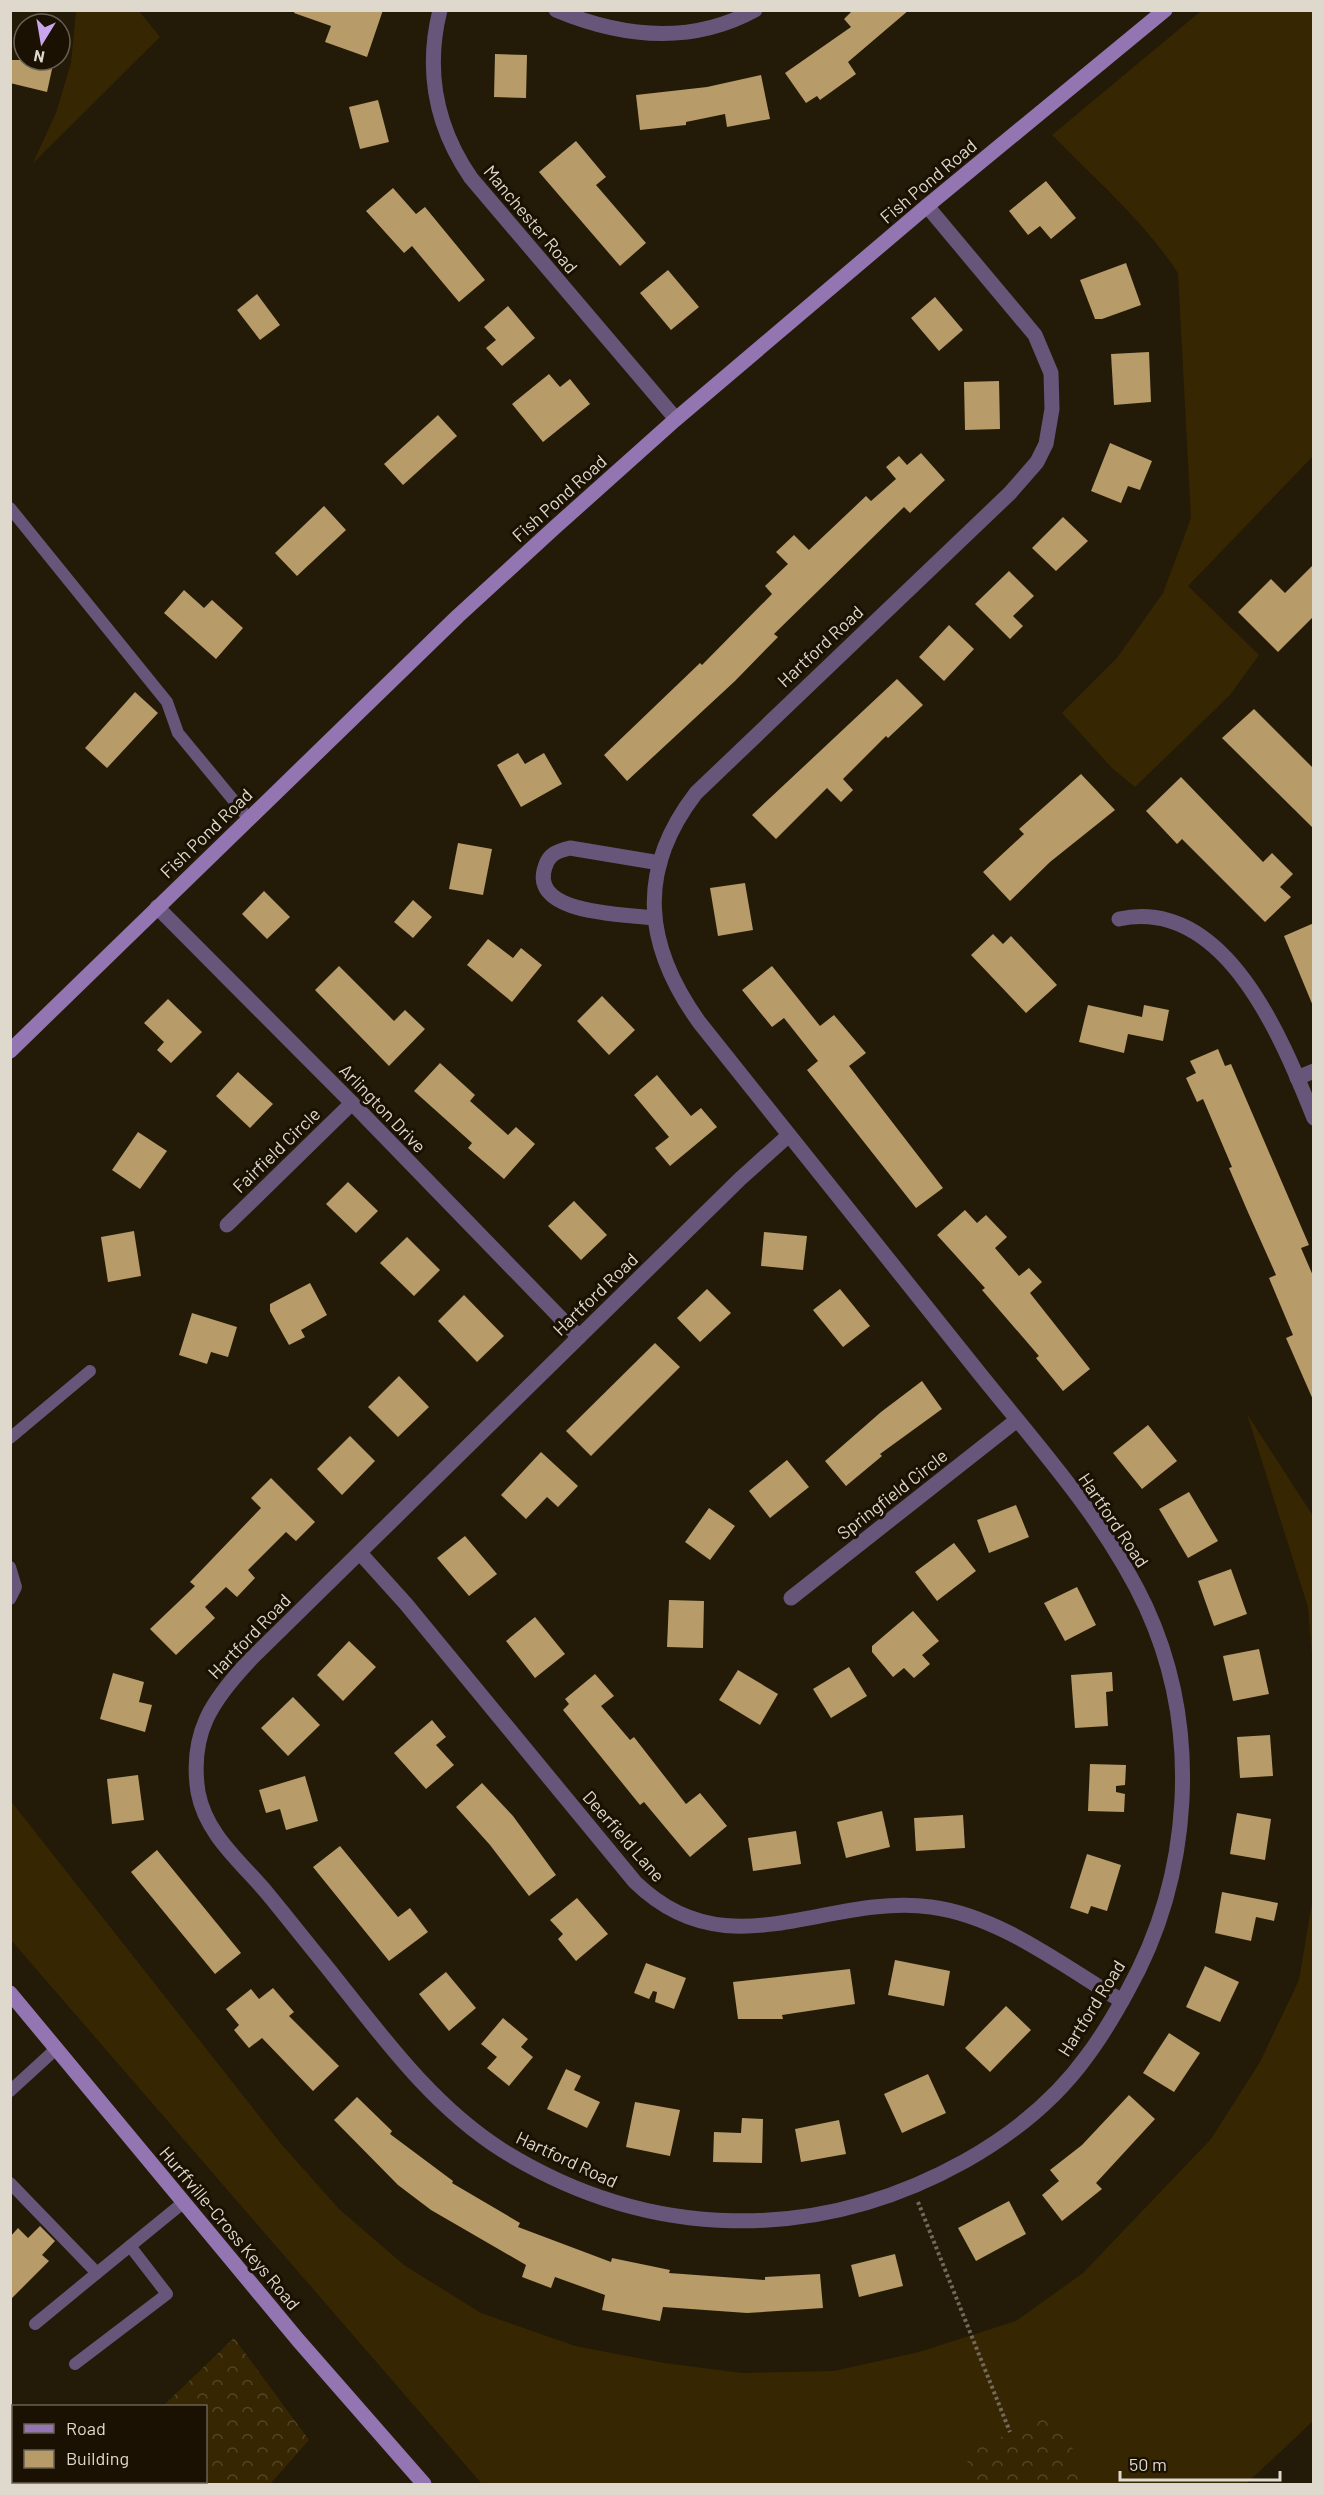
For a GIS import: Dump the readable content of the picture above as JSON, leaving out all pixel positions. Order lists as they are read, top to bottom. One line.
{"streets":{"street":["Fish Pond Road","Manchester Road","Hartford Road","Arlington Drive","Fairfield Circle","Springfield Circle","Deerfield Lane","Hurffville-Cross Keys Road"]},"crossings":[["Fish Pond Road","Manchester Road"],["Fish Pond Road","Hartford Road"],["Fish Pond Road","Arlington Drive"],["Hartford Road","Arlington Drive"],["Hartford Road","Springfield Circle"],["Hartford Road","Deerfield Lane"],["Arlington Drive","Fairfield Circle"]],"legend":["Road","Building"],"scale_bar":"50 m","north":"bottom"}
